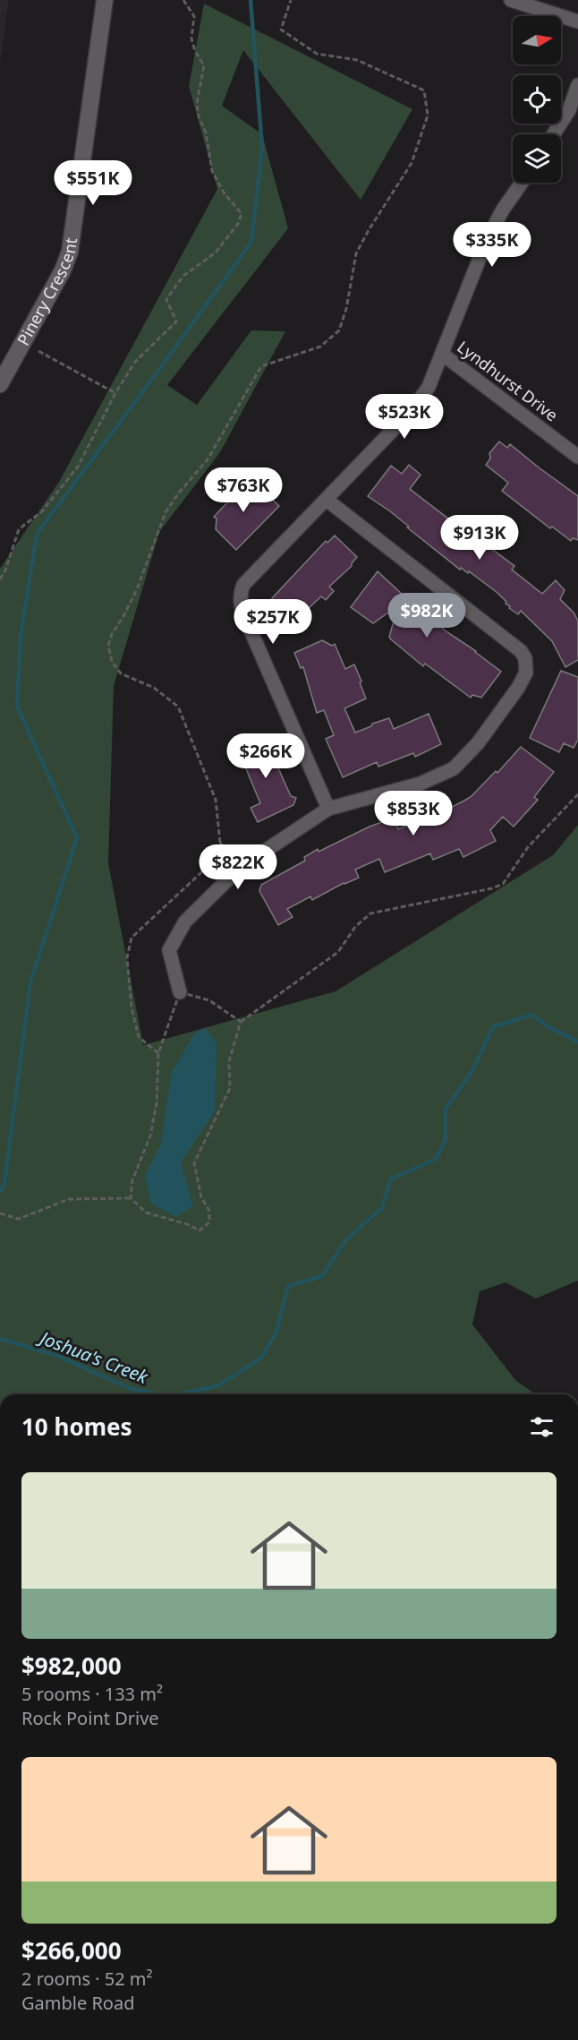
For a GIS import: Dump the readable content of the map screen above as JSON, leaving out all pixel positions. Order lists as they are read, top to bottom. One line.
{"streets":{"street":["Pinery Crescent","Lyndhurst Drive"]},"water":["Joshua's Creek"],"north":"right","page":{"price":["$551K","$335K","$523K","$763K","$913K","$982K","$257K","$266K","$853K","$822K"],"heading":"10 homes","list":[{"name":"$982,000","note":"5 rooms · 133 m² · Rock Point Drive"},{"name":"$266,000","note":"2 rooms · 52 m² · Gamble Road"}]}}
